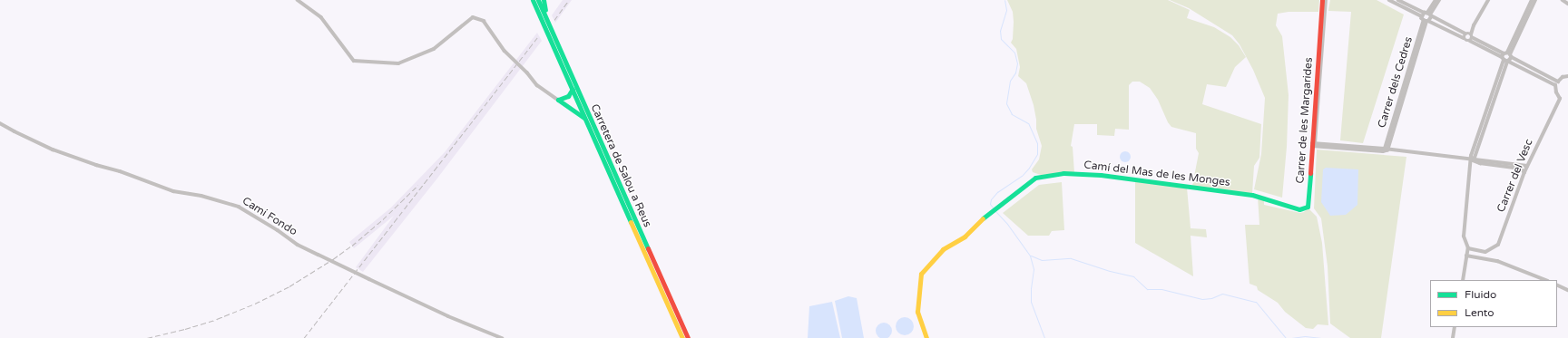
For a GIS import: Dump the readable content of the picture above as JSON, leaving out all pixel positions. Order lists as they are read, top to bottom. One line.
{"streets":{"main road":["Carrer de les Margarides","Carretera de Salou a Reus","Camí del Mas de les Monges"],"street":["Carrer dels Cedres","Carrer del Vesc","Camí Fondo"]},"crossings":[["Carrer de les Margarides","Camí del Mas de les Monges"]],"legend":["Fluido","Lento"]}
